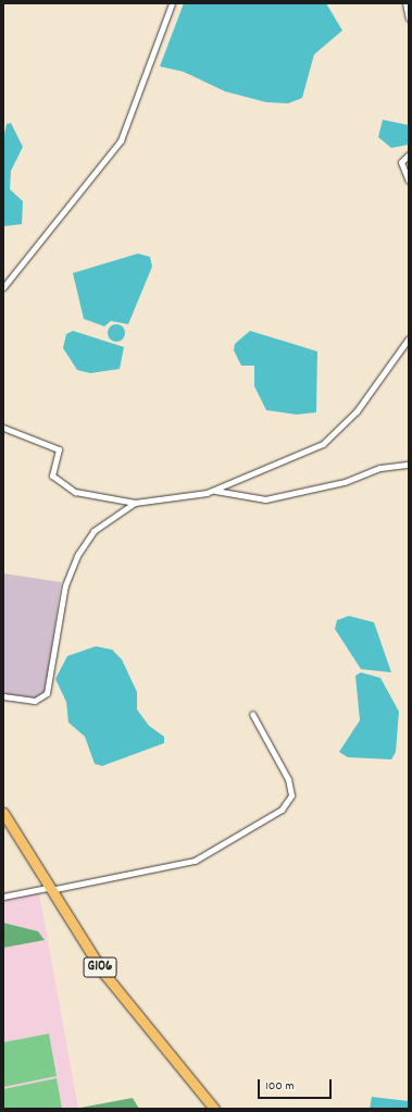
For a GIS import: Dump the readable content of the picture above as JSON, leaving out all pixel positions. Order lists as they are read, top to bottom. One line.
{"streets":{"highway":["G106"]},"scale_bar":"100 m"}
